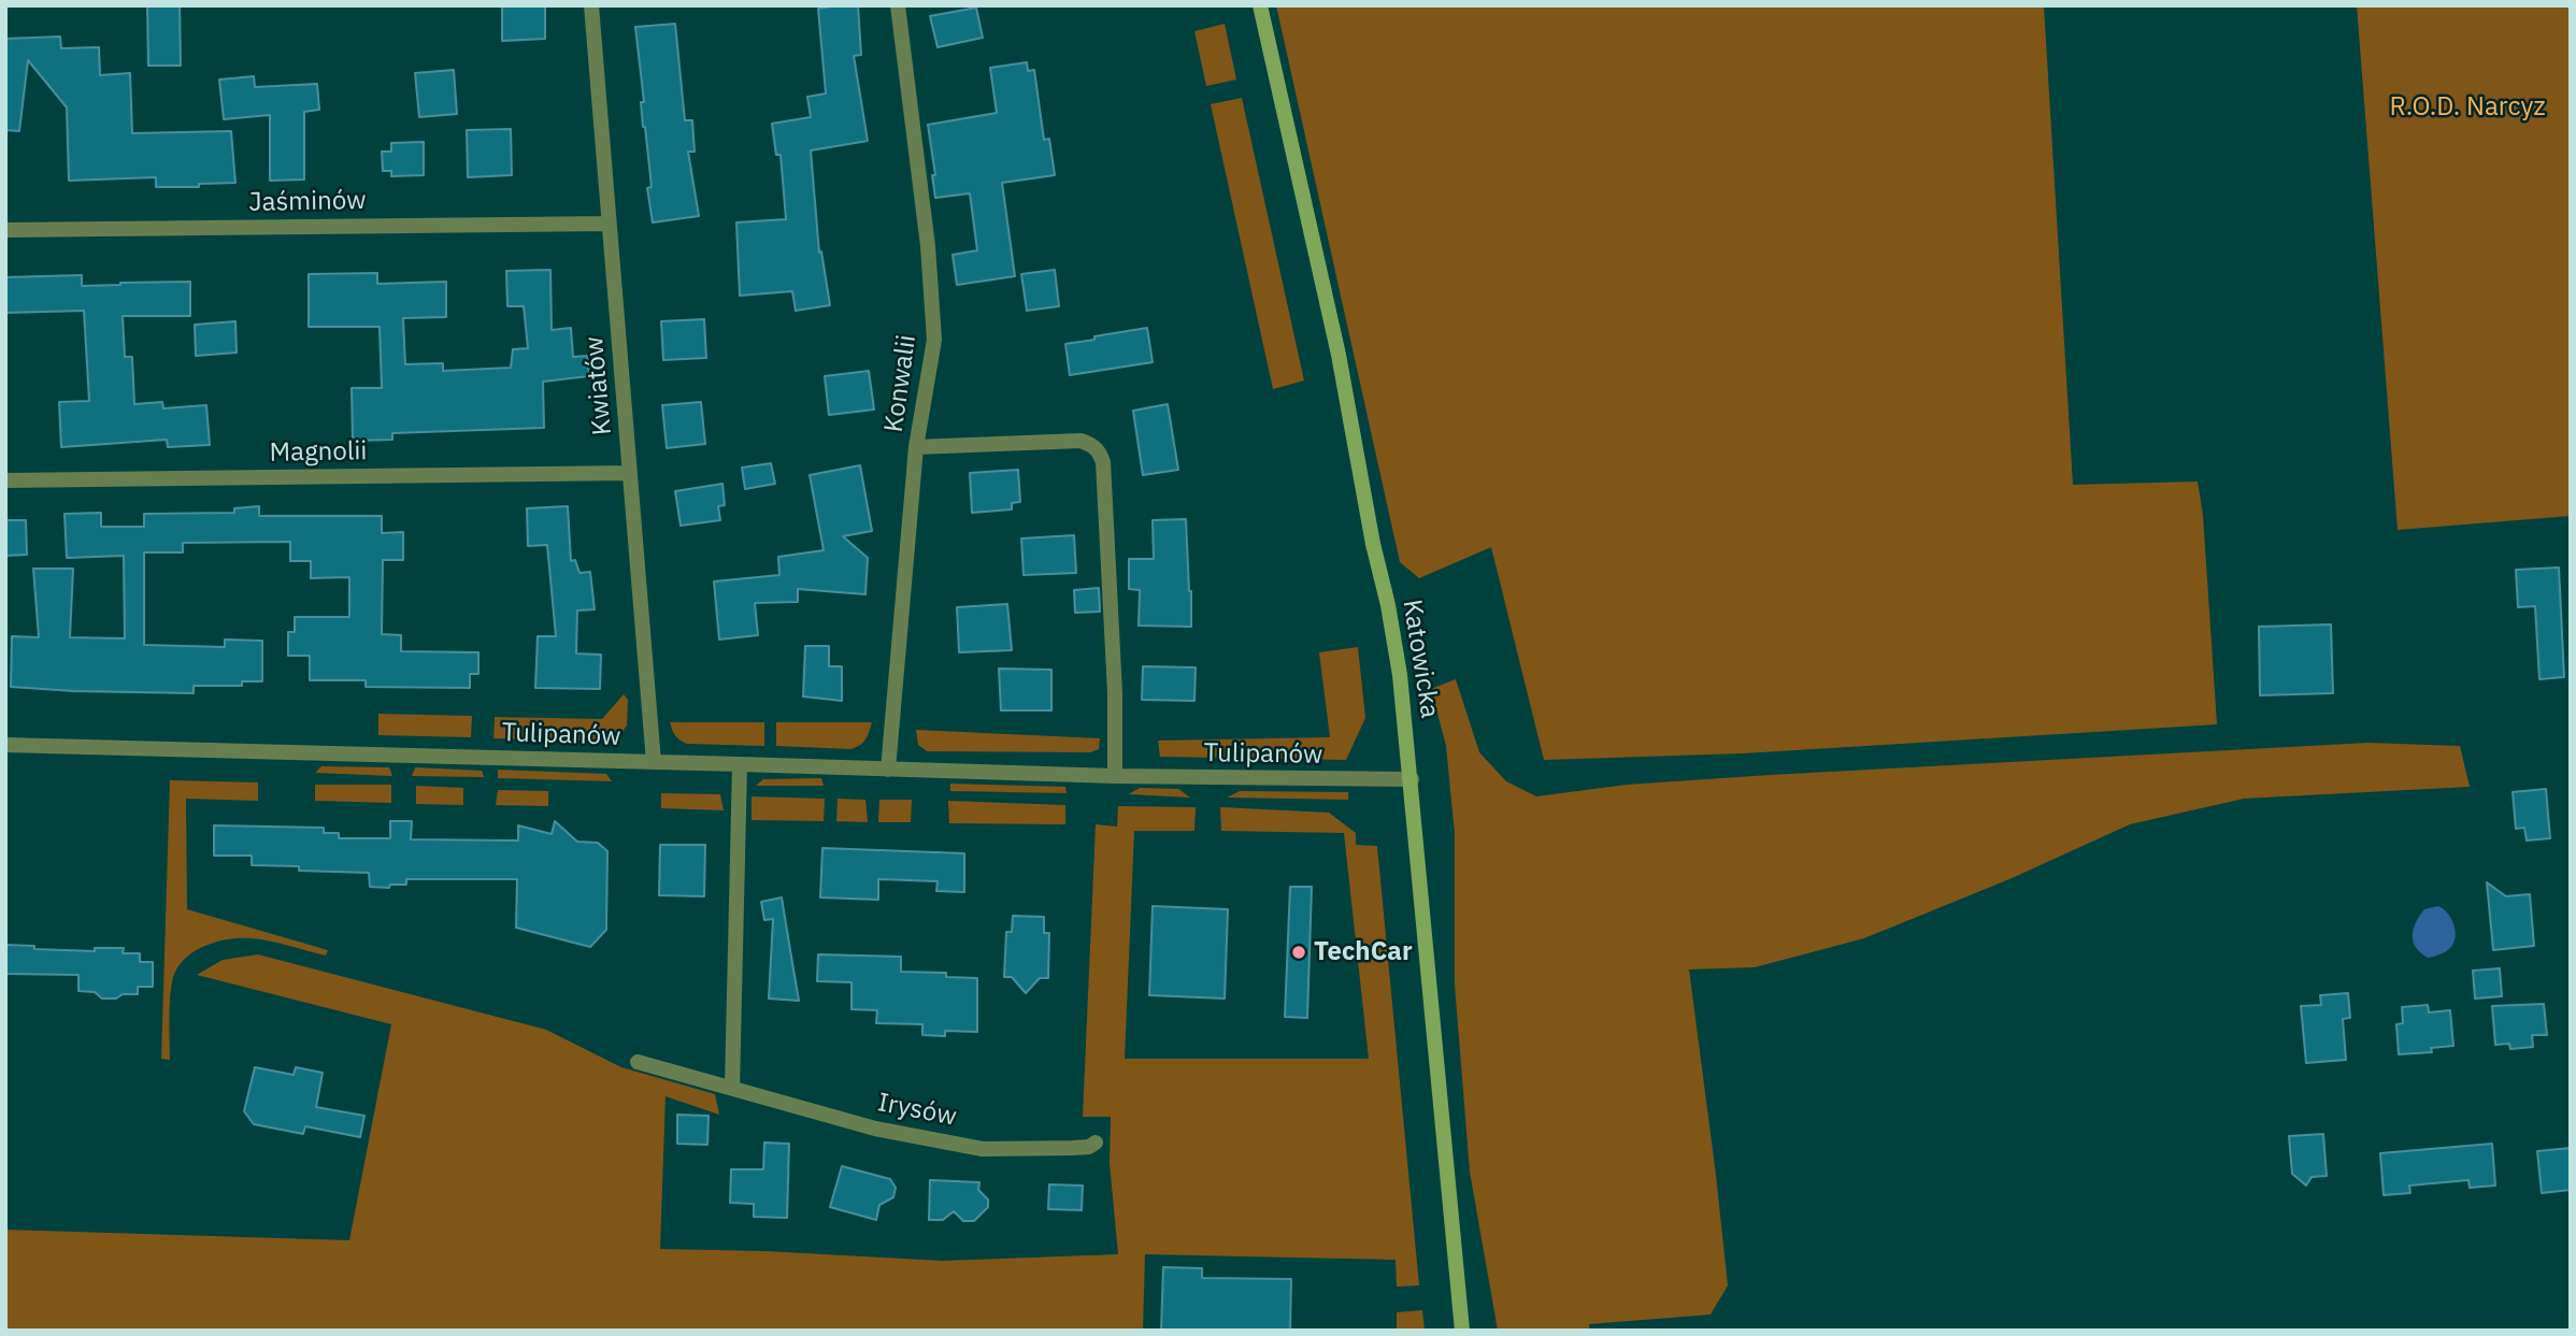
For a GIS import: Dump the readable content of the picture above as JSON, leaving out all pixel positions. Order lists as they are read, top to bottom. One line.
{"streets":{"main road":["Katowicka"],"street":["Jaśminów","Konwalii","Kwiatów","Magnolii","Tulipanów","Irysów"]},"crossings":[["Jaśminów","Kwiatów"],["Konwalii","Tulipanów"],["Kwiatów","Magnolii"],["Kwiatów","Tulipanów"],["Katowicka","Tulipanów"]],"parks":["R.O.D. Narcyz"],"places":["TechCar"]}
